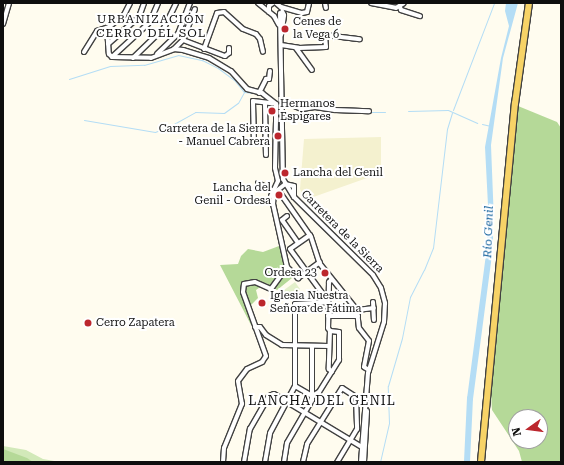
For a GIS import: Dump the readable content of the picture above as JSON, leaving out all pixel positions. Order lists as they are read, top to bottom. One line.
{"streets":{"street":["Carretera de la Sierra"]},"districts":["URBANIZACIÓN CERRO DEL SOL","LANCHA DEL GENIL"],"water":["Río Genil"],"places":["Cenes de la Vega 6","Hermanos Espigares","Carretera de la Sierra - Manuel Cabrera","Lancha del Genil","Lancha del Genil - Ordesa","Ordesa 23","Iglesia Nuestra Señora de Fátima","Cerro Zapatera"],"north":"left"}
